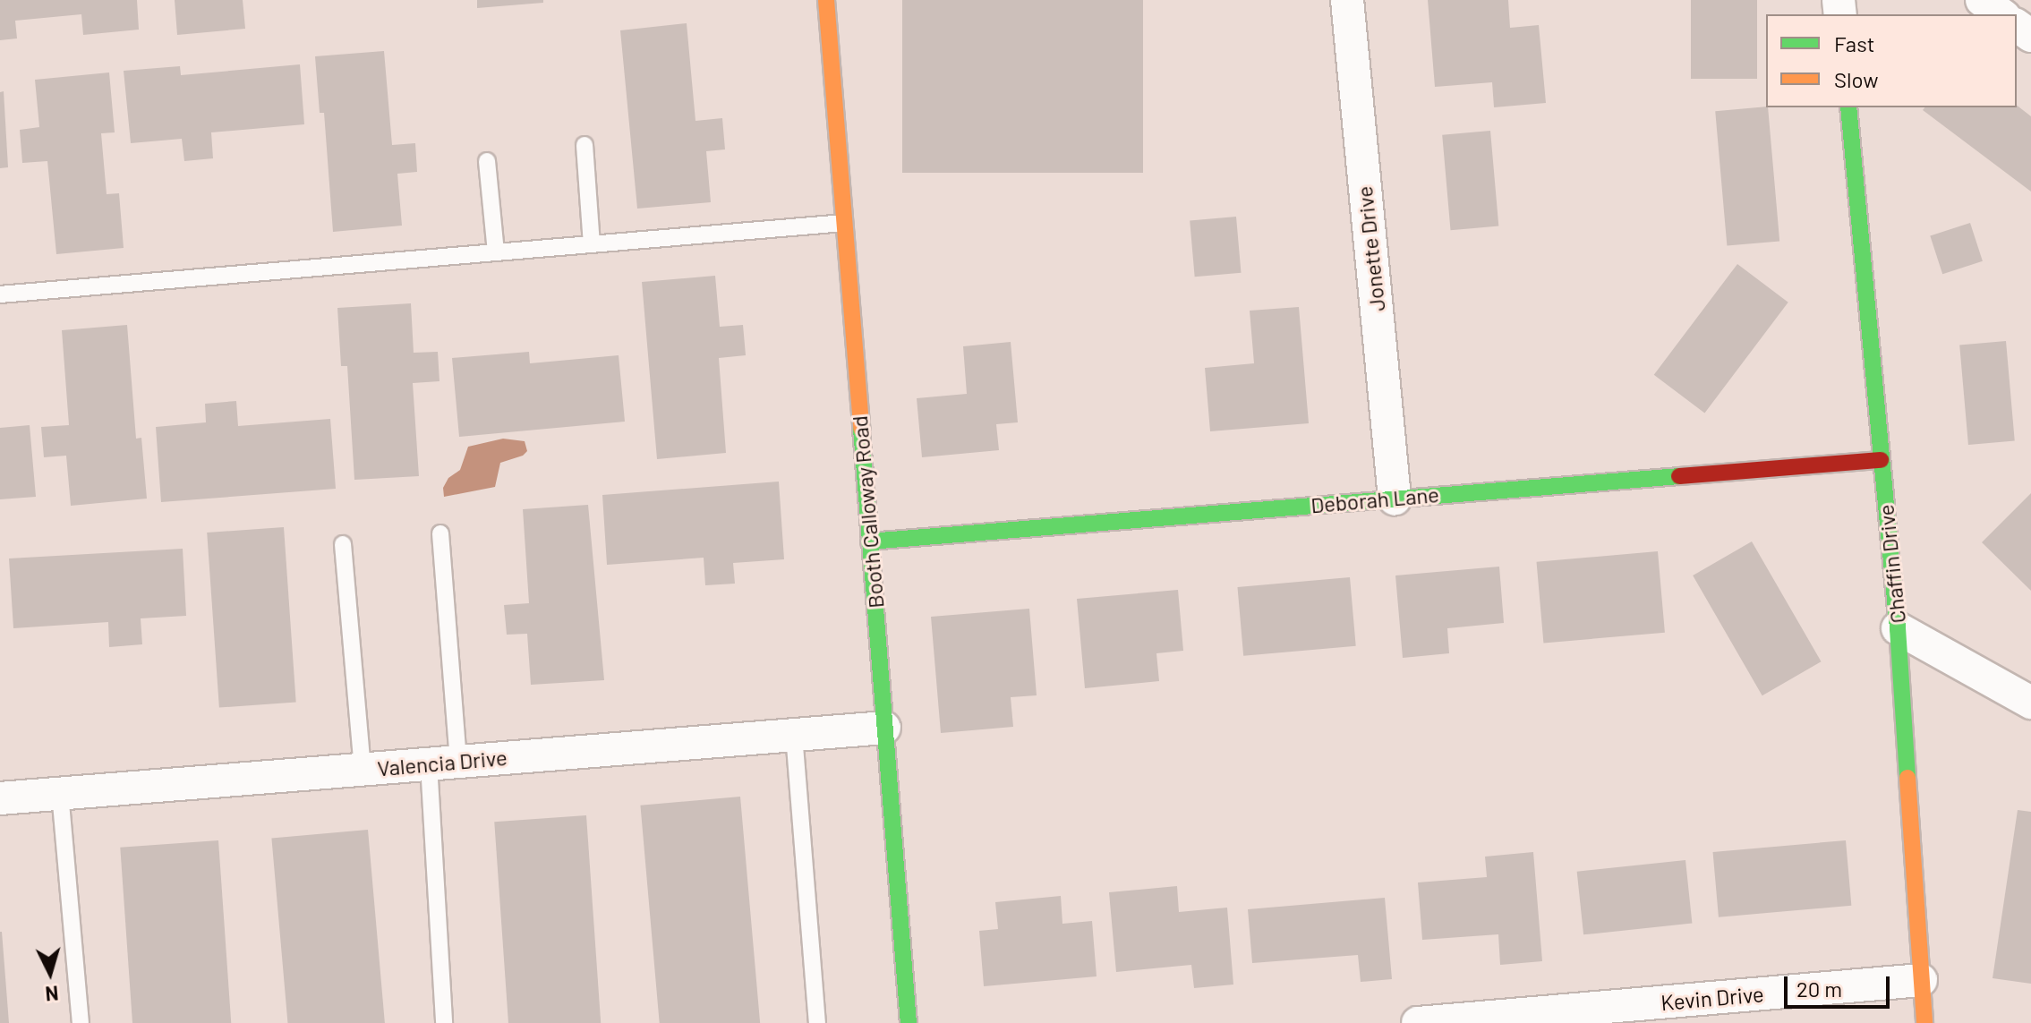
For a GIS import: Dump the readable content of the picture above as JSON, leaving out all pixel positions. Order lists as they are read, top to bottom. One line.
{"streets":{"street":["Jonette Drive","Deborah Lane","Booth Calloway Road","Chaffin Drive","Valencia Drive","Kevin Drive"]},"crossings":[["Jonette Drive","Deborah Lane"],["Deborah Lane","Booth Calloway Road"],["Deborah Lane","Chaffin Drive"],["Booth Calloway Road","Valencia Drive"],["Chaffin Drive","Kevin Drive"]],"legend":["Fast","Slow"],"scale_bar":"20 m","north":"bottom"}
